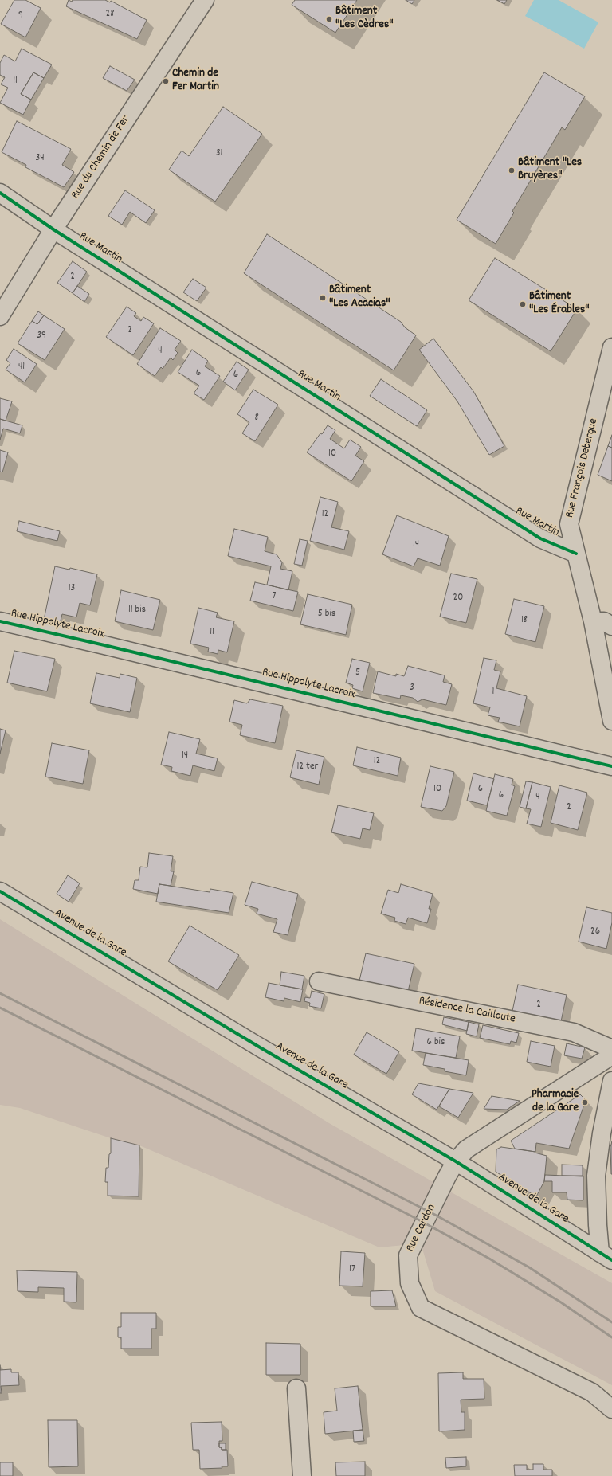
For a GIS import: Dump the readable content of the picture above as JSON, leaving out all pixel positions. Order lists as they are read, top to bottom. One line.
{"streets":{"street":["Rue du Chemin de Fer","Rue Martin","Rue François Debergue","Rue Hippolyte Lacroix","Avenue de la Gare","Résidence la Cailloute","Rue Cardon"]},"crossings":[["Rue du Chemin de Fer","Rue Martin"],["Rue Martin","Rue François Debergue"],["Avenue de la Gare","Rue Cardon"]],"places":["Bâtiment \"Les Cèdres\"","Chemin de Fer Martin","Bâtiment \"Les Bruyères\"","Bâtiment \"Les Acacias\"","Bâtiment \"Les Érables\"","Pharmacie de la Gare"],"house_numbers":["28","9","11","31","34","2","2","39","4","41","6","6","8","10","12","14","13","7","20","11 bis","5 bis","18","11","5","3","1","14","12","12 ter","10","6","6","4","2","26","2","6 bis","17"]}
